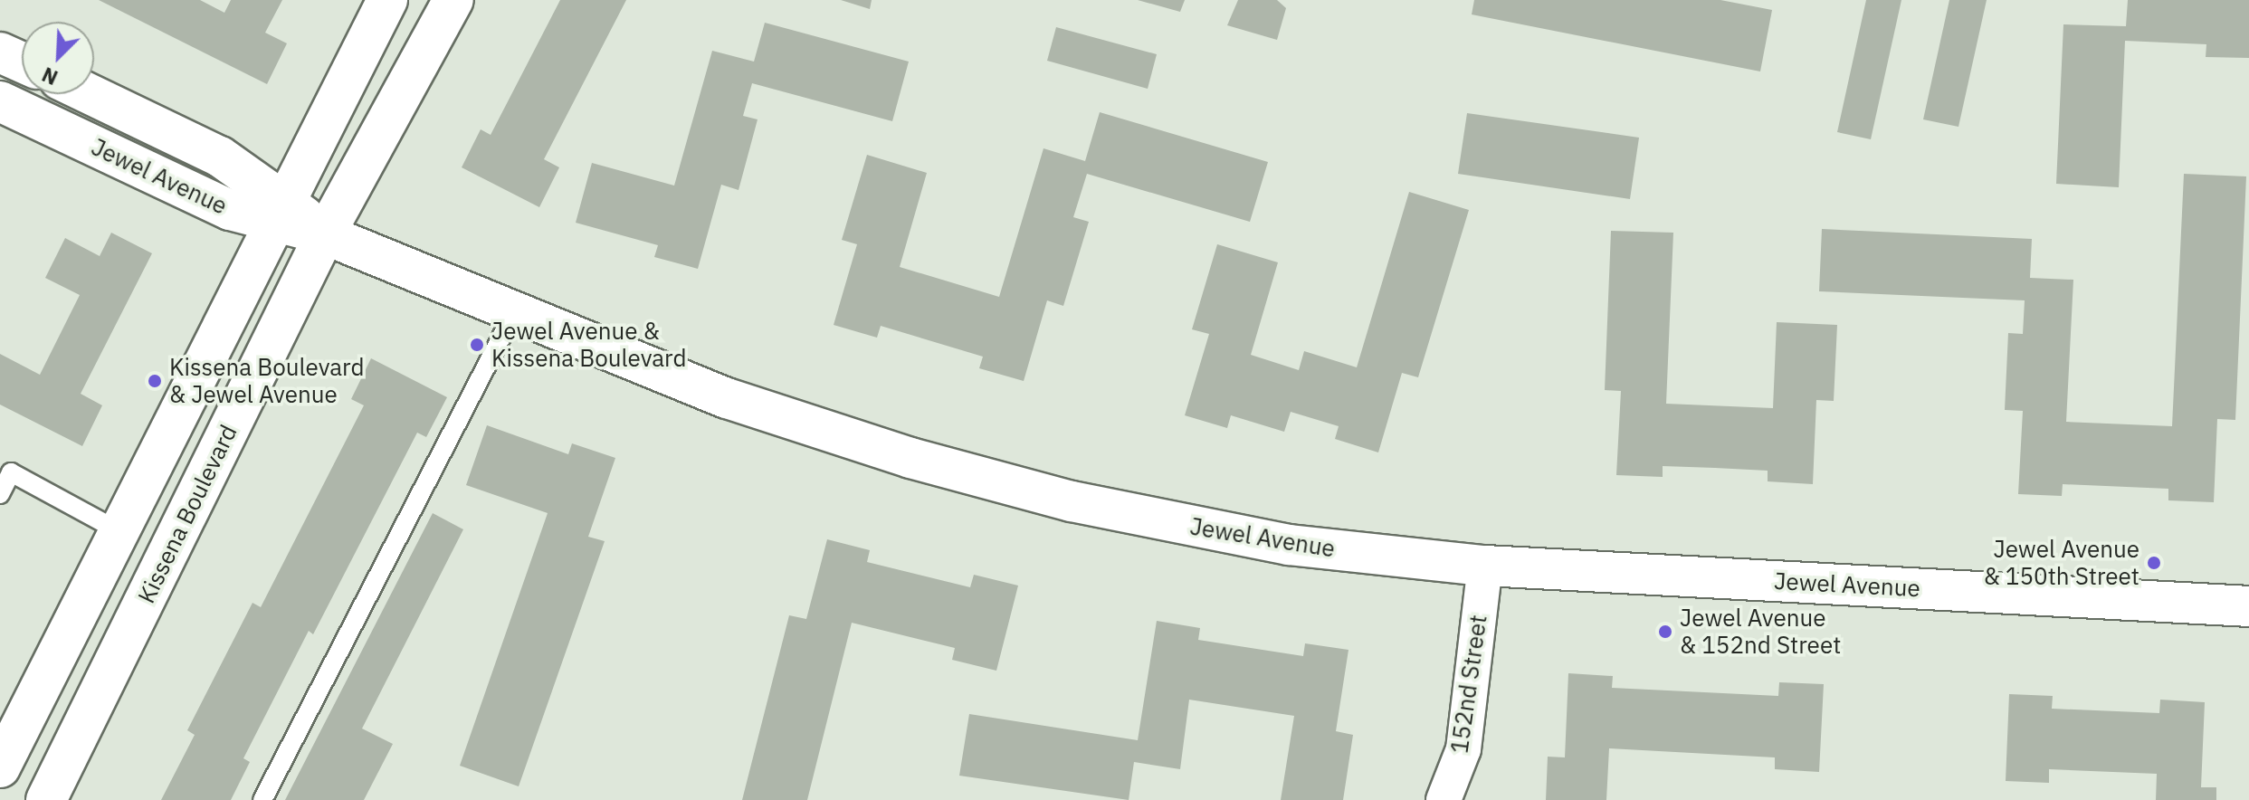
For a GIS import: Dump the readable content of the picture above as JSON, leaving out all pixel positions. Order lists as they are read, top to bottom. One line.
{"streets":{"street":["Jewel Avenue","Kissena Boulevard","152nd Street"]},"crossings":[["Jewel Avenue","Kissena Boulevard"],["Jewel Avenue","152nd Street"]],"places":["Jewel Avenue & Kissena Boulevard","Kissena Boulevard & Jewel Avenue","Jewel Avenue & 150th Street","Jewel Avenue & 152nd Street"],"north":"bottom left"}
